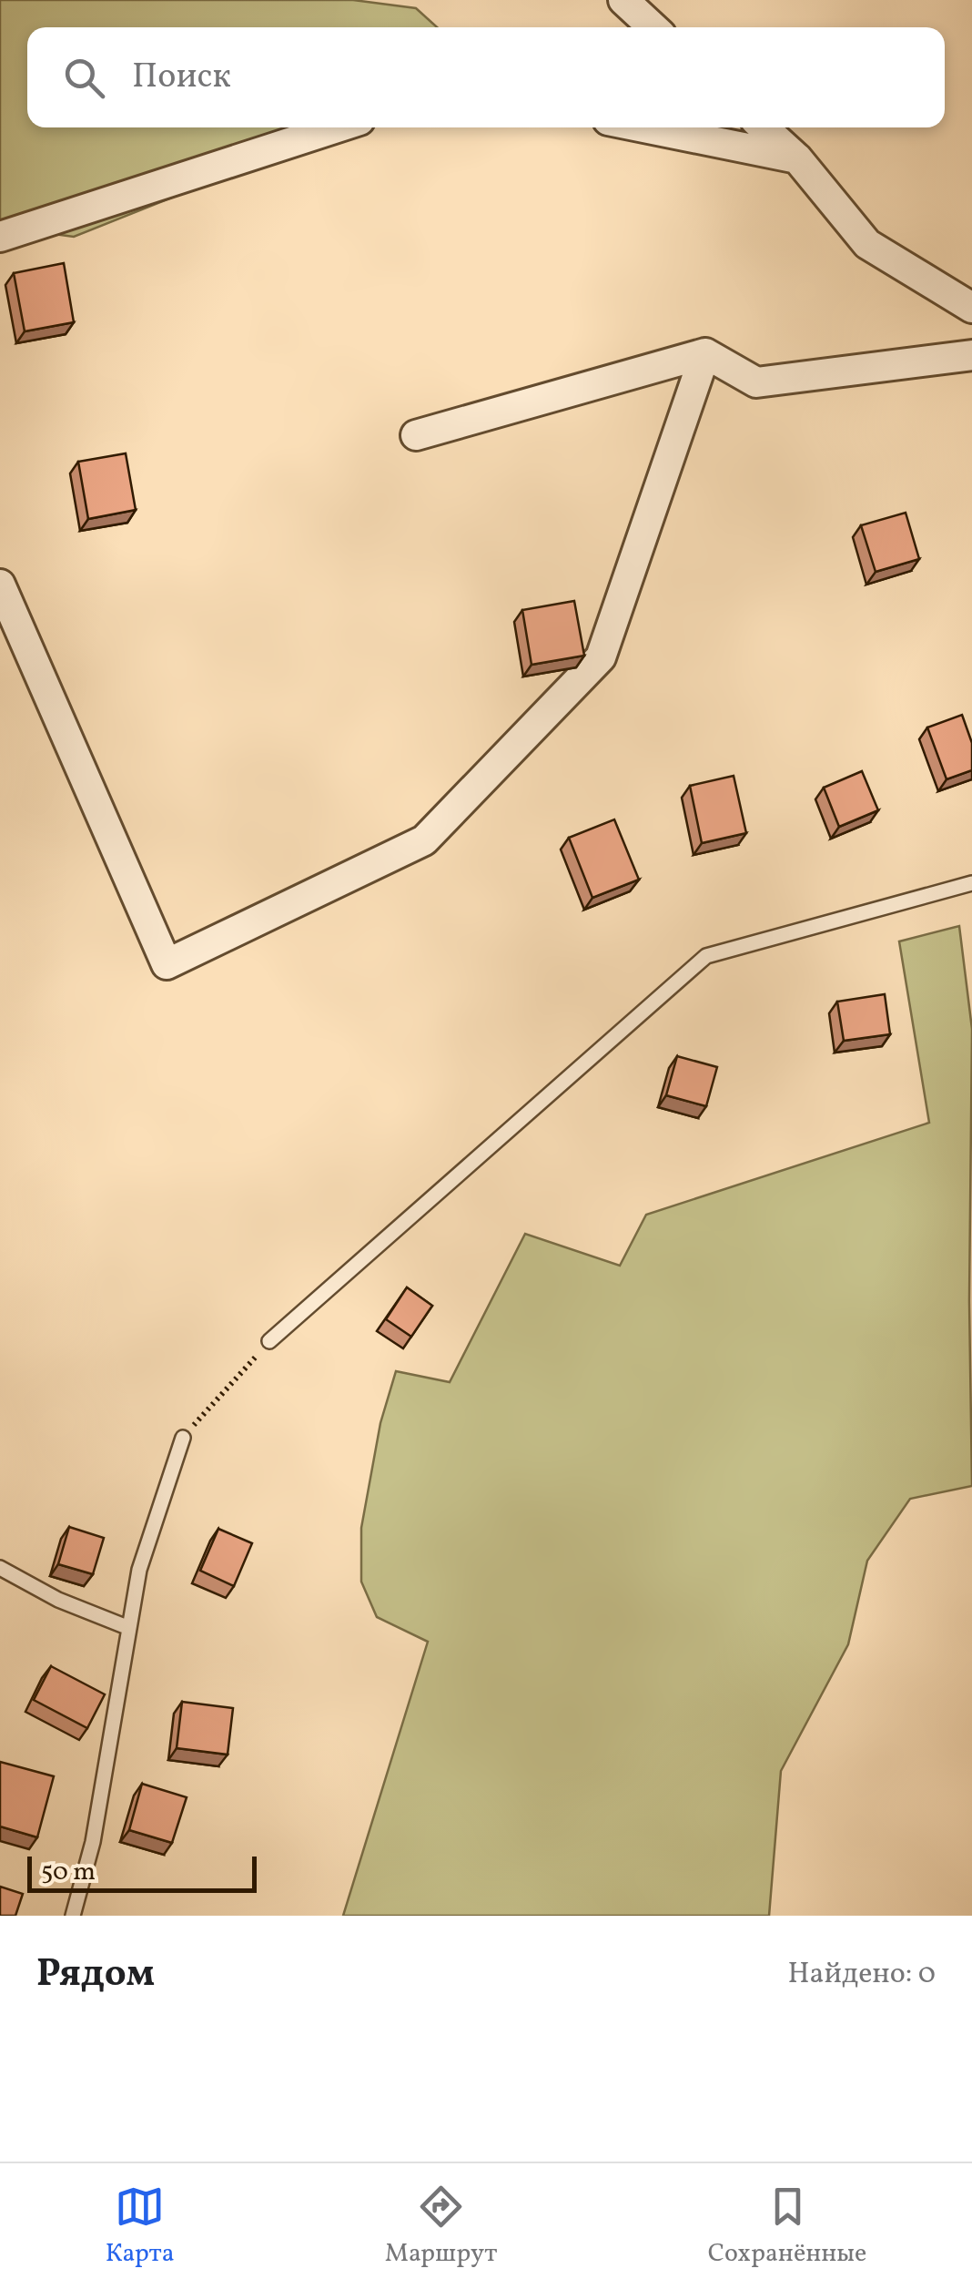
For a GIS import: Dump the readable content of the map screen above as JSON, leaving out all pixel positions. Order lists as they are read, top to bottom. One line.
{"scale_bar":"50 m","page":{"search":"Поиск","scale":"50 m","heading":["Рядом","Найдено: 0"],"nav":["Карта","Маршрут","Сохранённые"]}}
